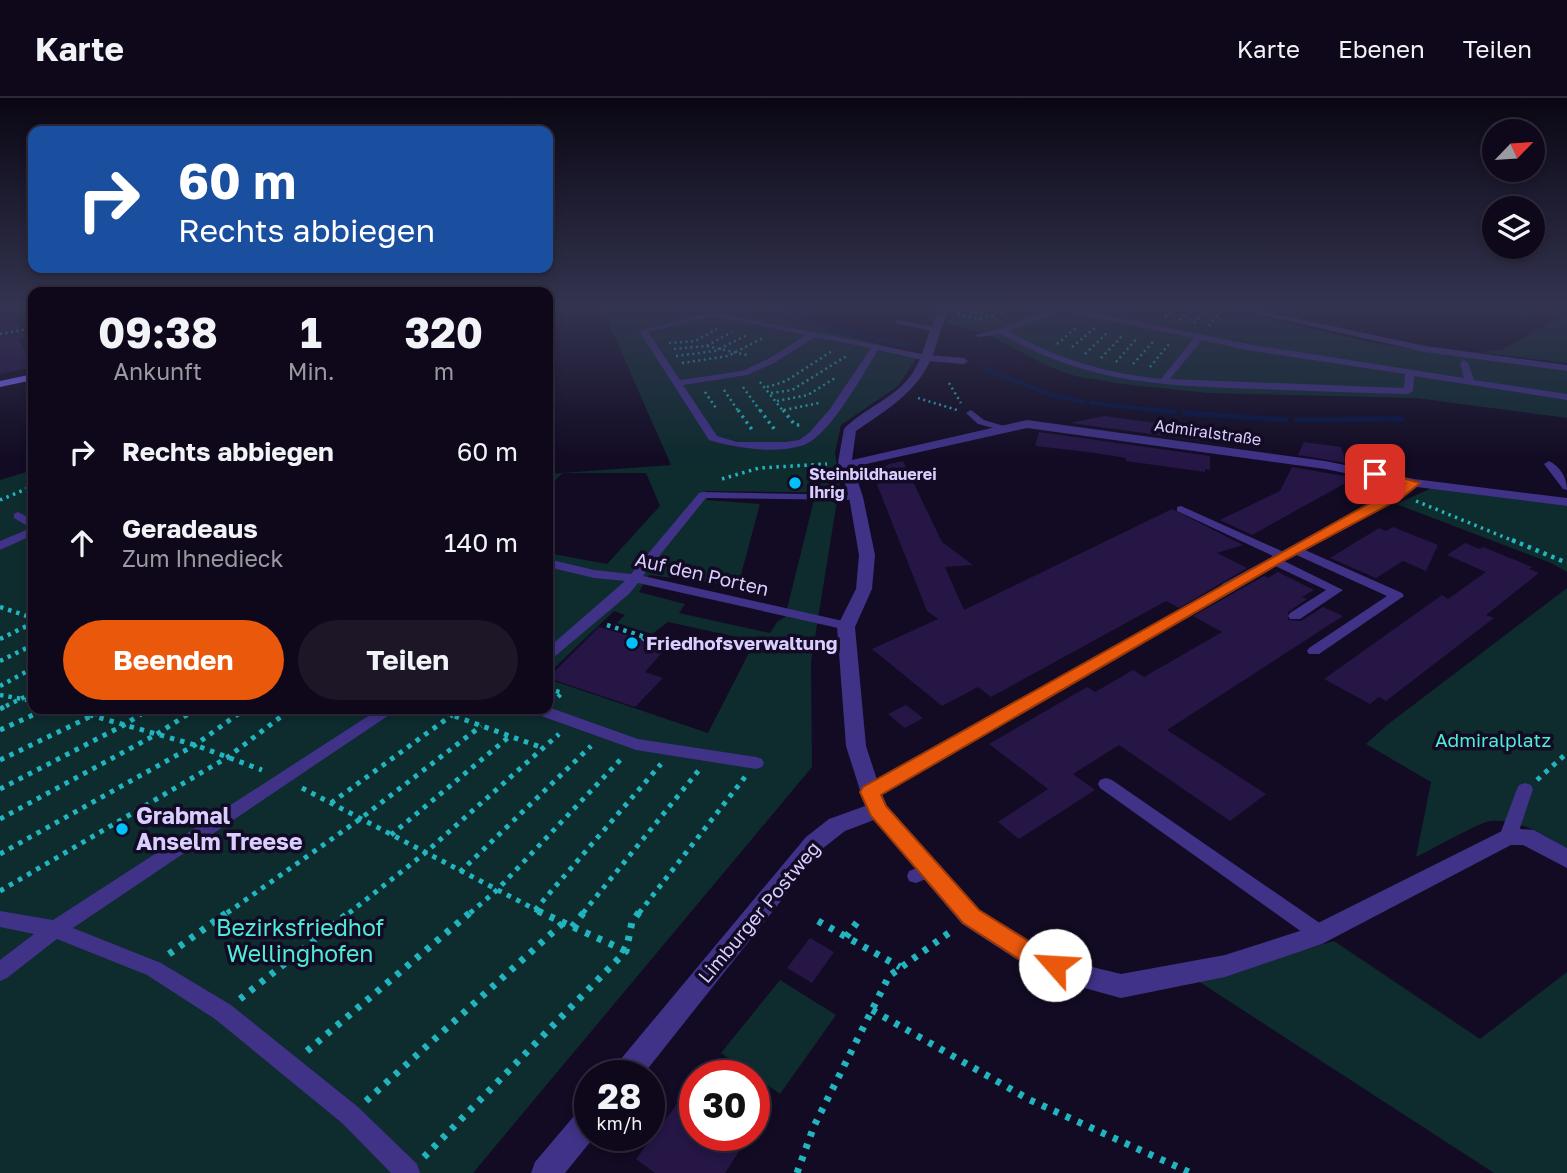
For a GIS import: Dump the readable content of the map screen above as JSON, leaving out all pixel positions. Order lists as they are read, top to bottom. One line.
{"streets":{"street":["Admiralstraße","Limburger Postweg"],"lane":["Auf den Porten"]},"parks":["Admiralplatz","Bezirksfriedhof Wellinghofen"],"places":["Steinbildhauerei Ihrig","Friedhofsverwaltung","Grabmal Anselm Treese"],"north":"top right","page":{"header":"Karte","nav":["Karte","Ebenen","Teilen"],"turn":["60 m","Rechts abbiegen"],"eta":["09:38","Ankunft","1","Min.","320","m"],"list":[{"name":"Rechts abbiegen","value":"60 m"},{"name":"Geradeaus","note":"Zum Ihnedieck","value":"140 m"}],"buttons":["Beenden","Teilen"],"speed":"28 km/h","limit":"30"}}
